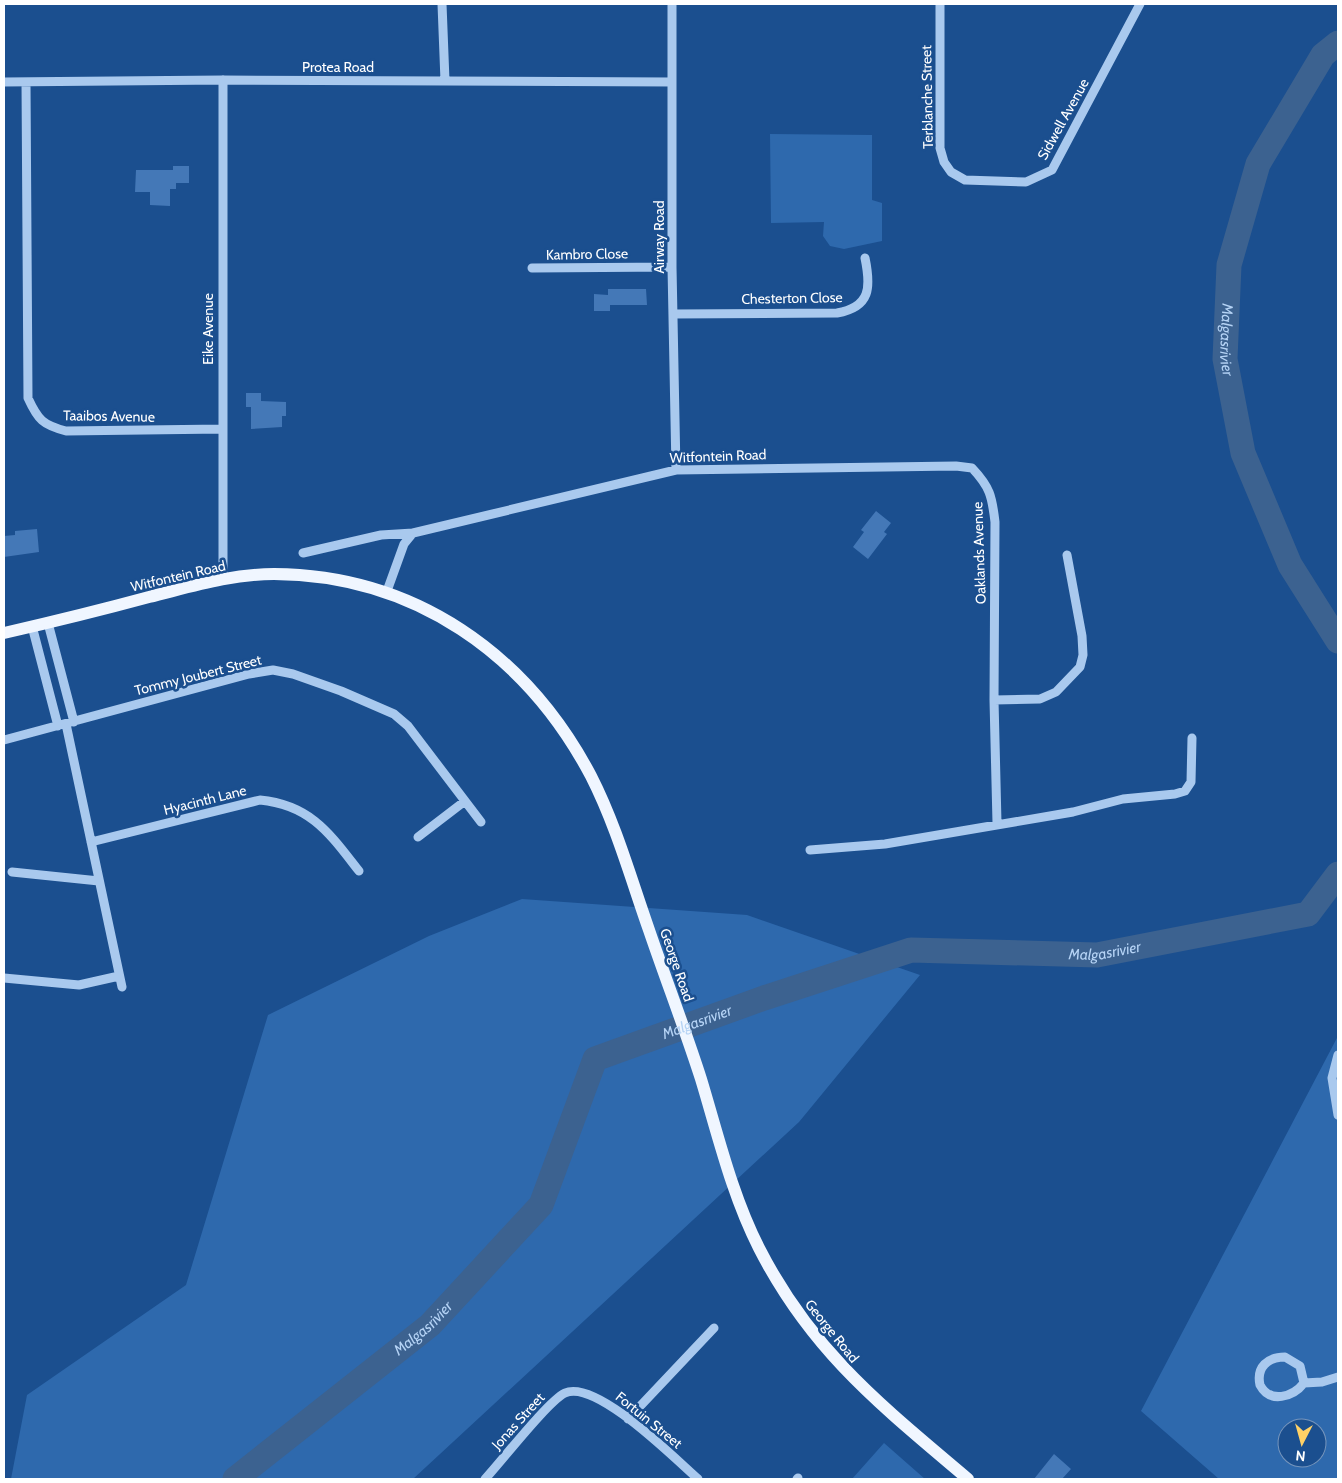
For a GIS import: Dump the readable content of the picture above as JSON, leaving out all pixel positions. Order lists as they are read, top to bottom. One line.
{"streets":{"main road":["Witfontein Road","George Road"],"street":["Protea Road","Terblanche Street","Sidwell Avenue","Airway Road","Kambro Close","Chesterton Close","Eike Avenue","Taaibos Avenue","Oaklands Avenue","Tommy Joubert Street","Hyacinth Lane","Fortuin Street","Jonas Street"]},"crossings":[["Protea Road","Airway Road"],["Protea Road","Eike Avenue"],["Protea Road","Taaibos Avenue"],["Terblanche Street","Sidwell Avenue"],["Airway Road","Kambro Close"],["Airway Road","Chesterton Close"],["Airway Road","Witfontein Road"],["Eike Avenue","Taaibos Avenue"],["Eike Avenue","Witfontein Road"],["Witfontein Road","Oaklands Avenue"],["Witfontein Road","George Road"],["Fortuin Street","Jonas Street"]],"water":["Malgasrivier"],"north":"bottom"}
